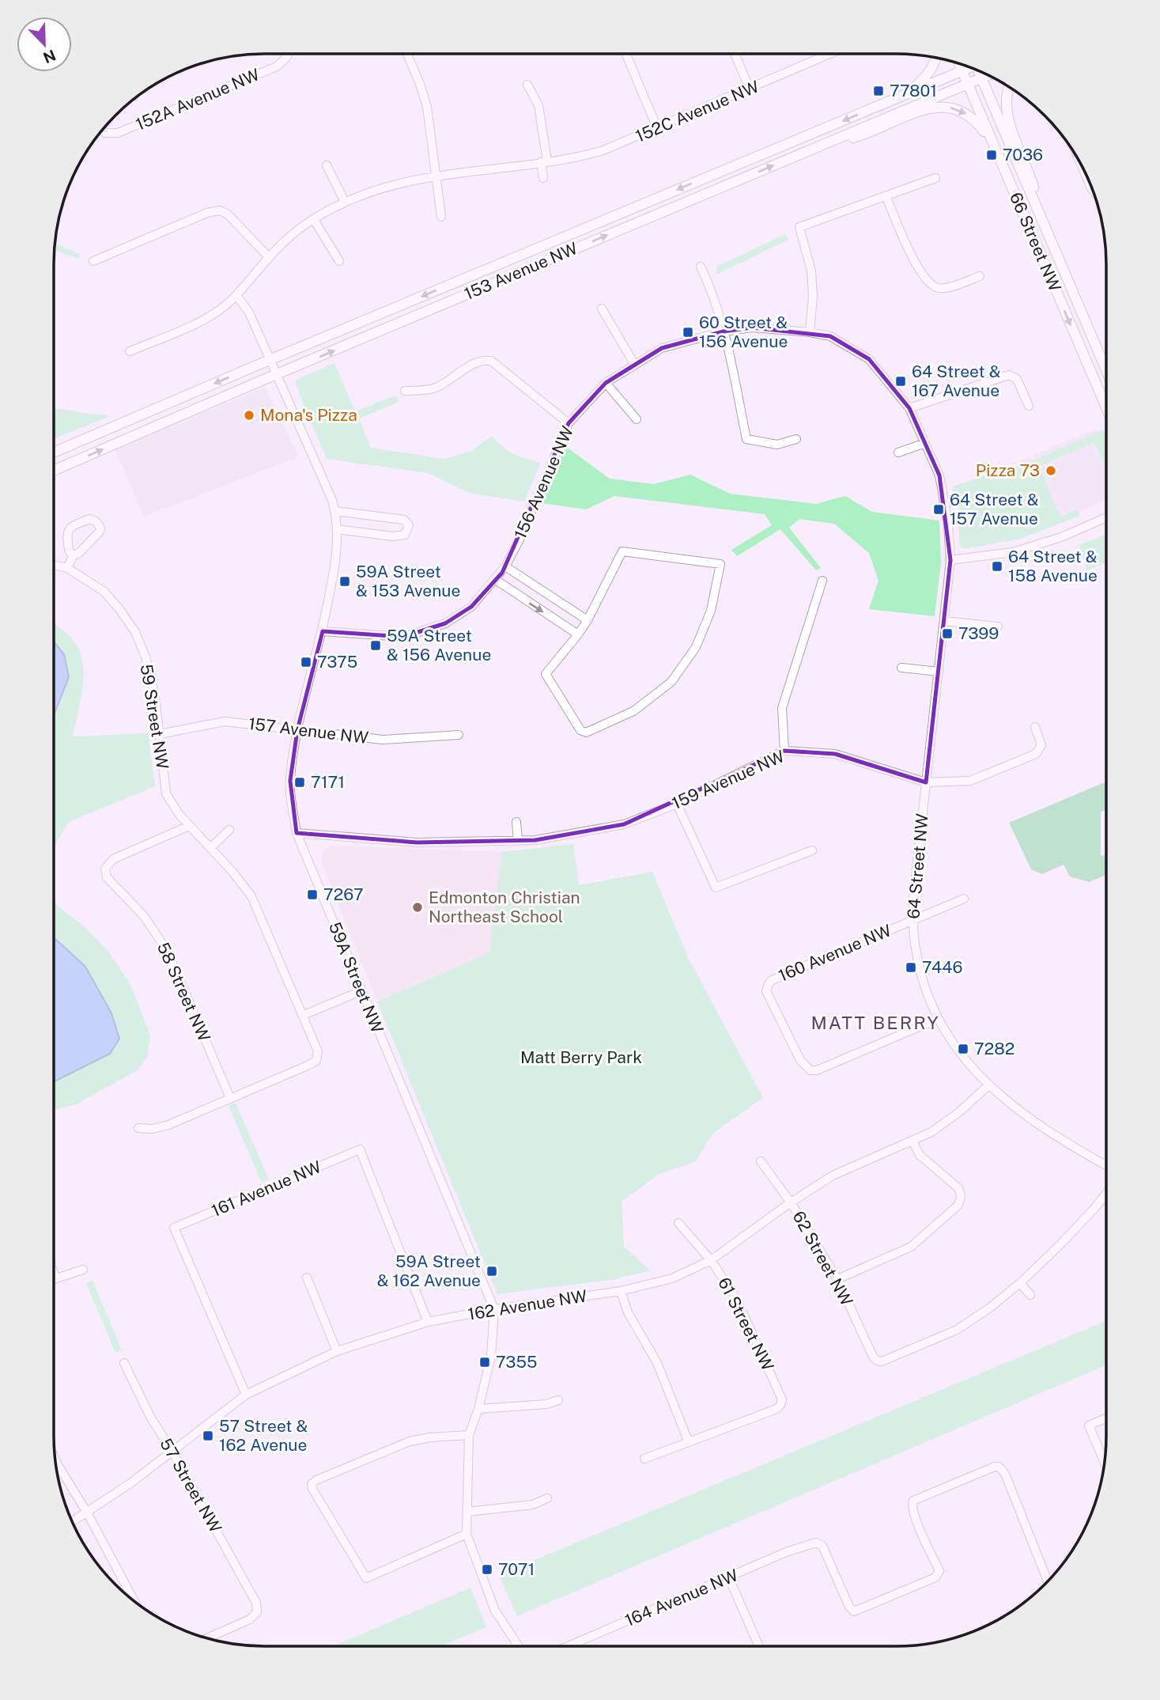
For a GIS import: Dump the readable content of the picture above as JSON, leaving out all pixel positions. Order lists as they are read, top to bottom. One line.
{"streets":{"main road":["66 Street NW","153 Avenue NW"],"street":["152A Avenue NW","152C Avenue NW","156 Avenue NW","59 Street NW","157 Avenue NW","159 Avenue NW","64 Street NW","160 Avenue NW","59A Street NW","58 Street NW","161 Avenue NW","62 Street NW","162 Avenue NW","61 Street NW","57 Street NW","164 Avenue NW"]},"crossings":[["152C Avenue NW","59A Street NW"],["66 Street NW","153 Avenue NW"],["153 Avenue NW","59A Street NW"],["156 Avenue NW","64 Street NW"],["156 Avenue NW","59A Street NW"],["59 Street NW","157 Avenue NW"],["59 Street NW","58 Street NW"],["157 Avenue NW","59A Street NW"],["159 Avenue NW","64 Street NW"],["159 Avenue NW","59A Street NW"],["64 Street NW","160 Avenue NW"],["64 Street NW","162 Avenue NW"],["59A Street NW","162 Avenue NW"],["161 Avenue NW","162 Avenue NW"],["62 Street NW","162 Avenue NW"],["162 Avenue NW","61 Street NW"],["162 Avenue NW","57 Street NW"]],"districts":["MATT BERRY"],"parks":["Matt Berry Park"],"places":{"transit":["77801","7036","60 Street & 156 Avenue","64 Street & 167 Avenue","64 Street & 157 Avenue","64 Street & 158 Avenue","59A Street & 153 Avenue","7399","59A Street & 156 Avenue","7375","7171","7267","7446","7282","59A Street & 162 Avenue","7355","57 Street & 162 Avenue","7071"],"other":["Mona's Pizza","Pizza 73","Edmonton Christian Northeast School"]},"north":"bottom right"}
